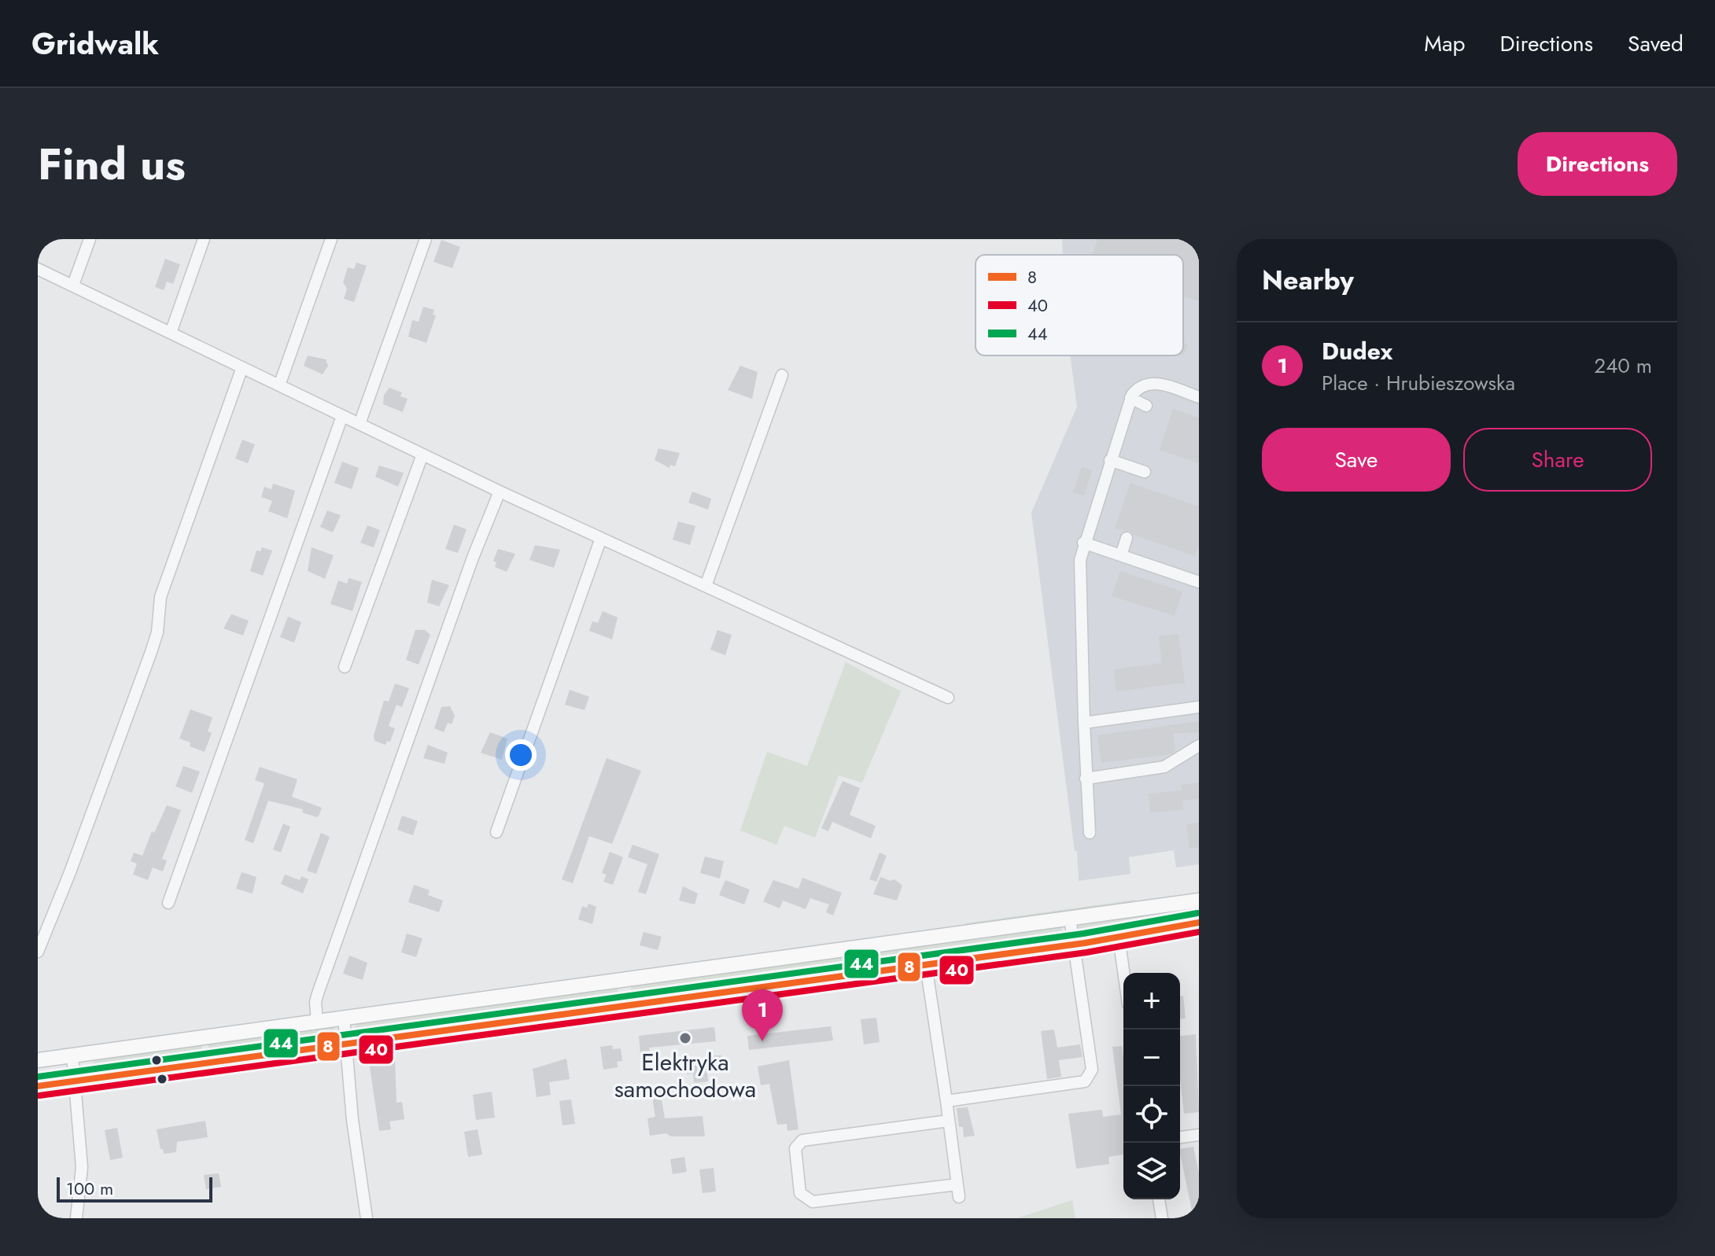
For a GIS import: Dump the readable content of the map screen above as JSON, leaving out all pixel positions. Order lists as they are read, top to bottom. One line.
{"places":["Elektryka samochodowa"],"lines":["transit line 44","transit line 8","transit line 40"],"legend":["8","40","44"],"scale_bar":"100 m","page":{"header":"Gridwalk","nav":["Map","Directions","Saved"],"title":"Find us","buttons":["Directions",["Save","Share"]],"heading":"Nearby","list":[{"mark":"1","name":"Dudex","note":"Place · Hrubieszowska","value":"240 m"}],"map_buttons":["+","−"],"pins":"1","scale":"100 m"}}
